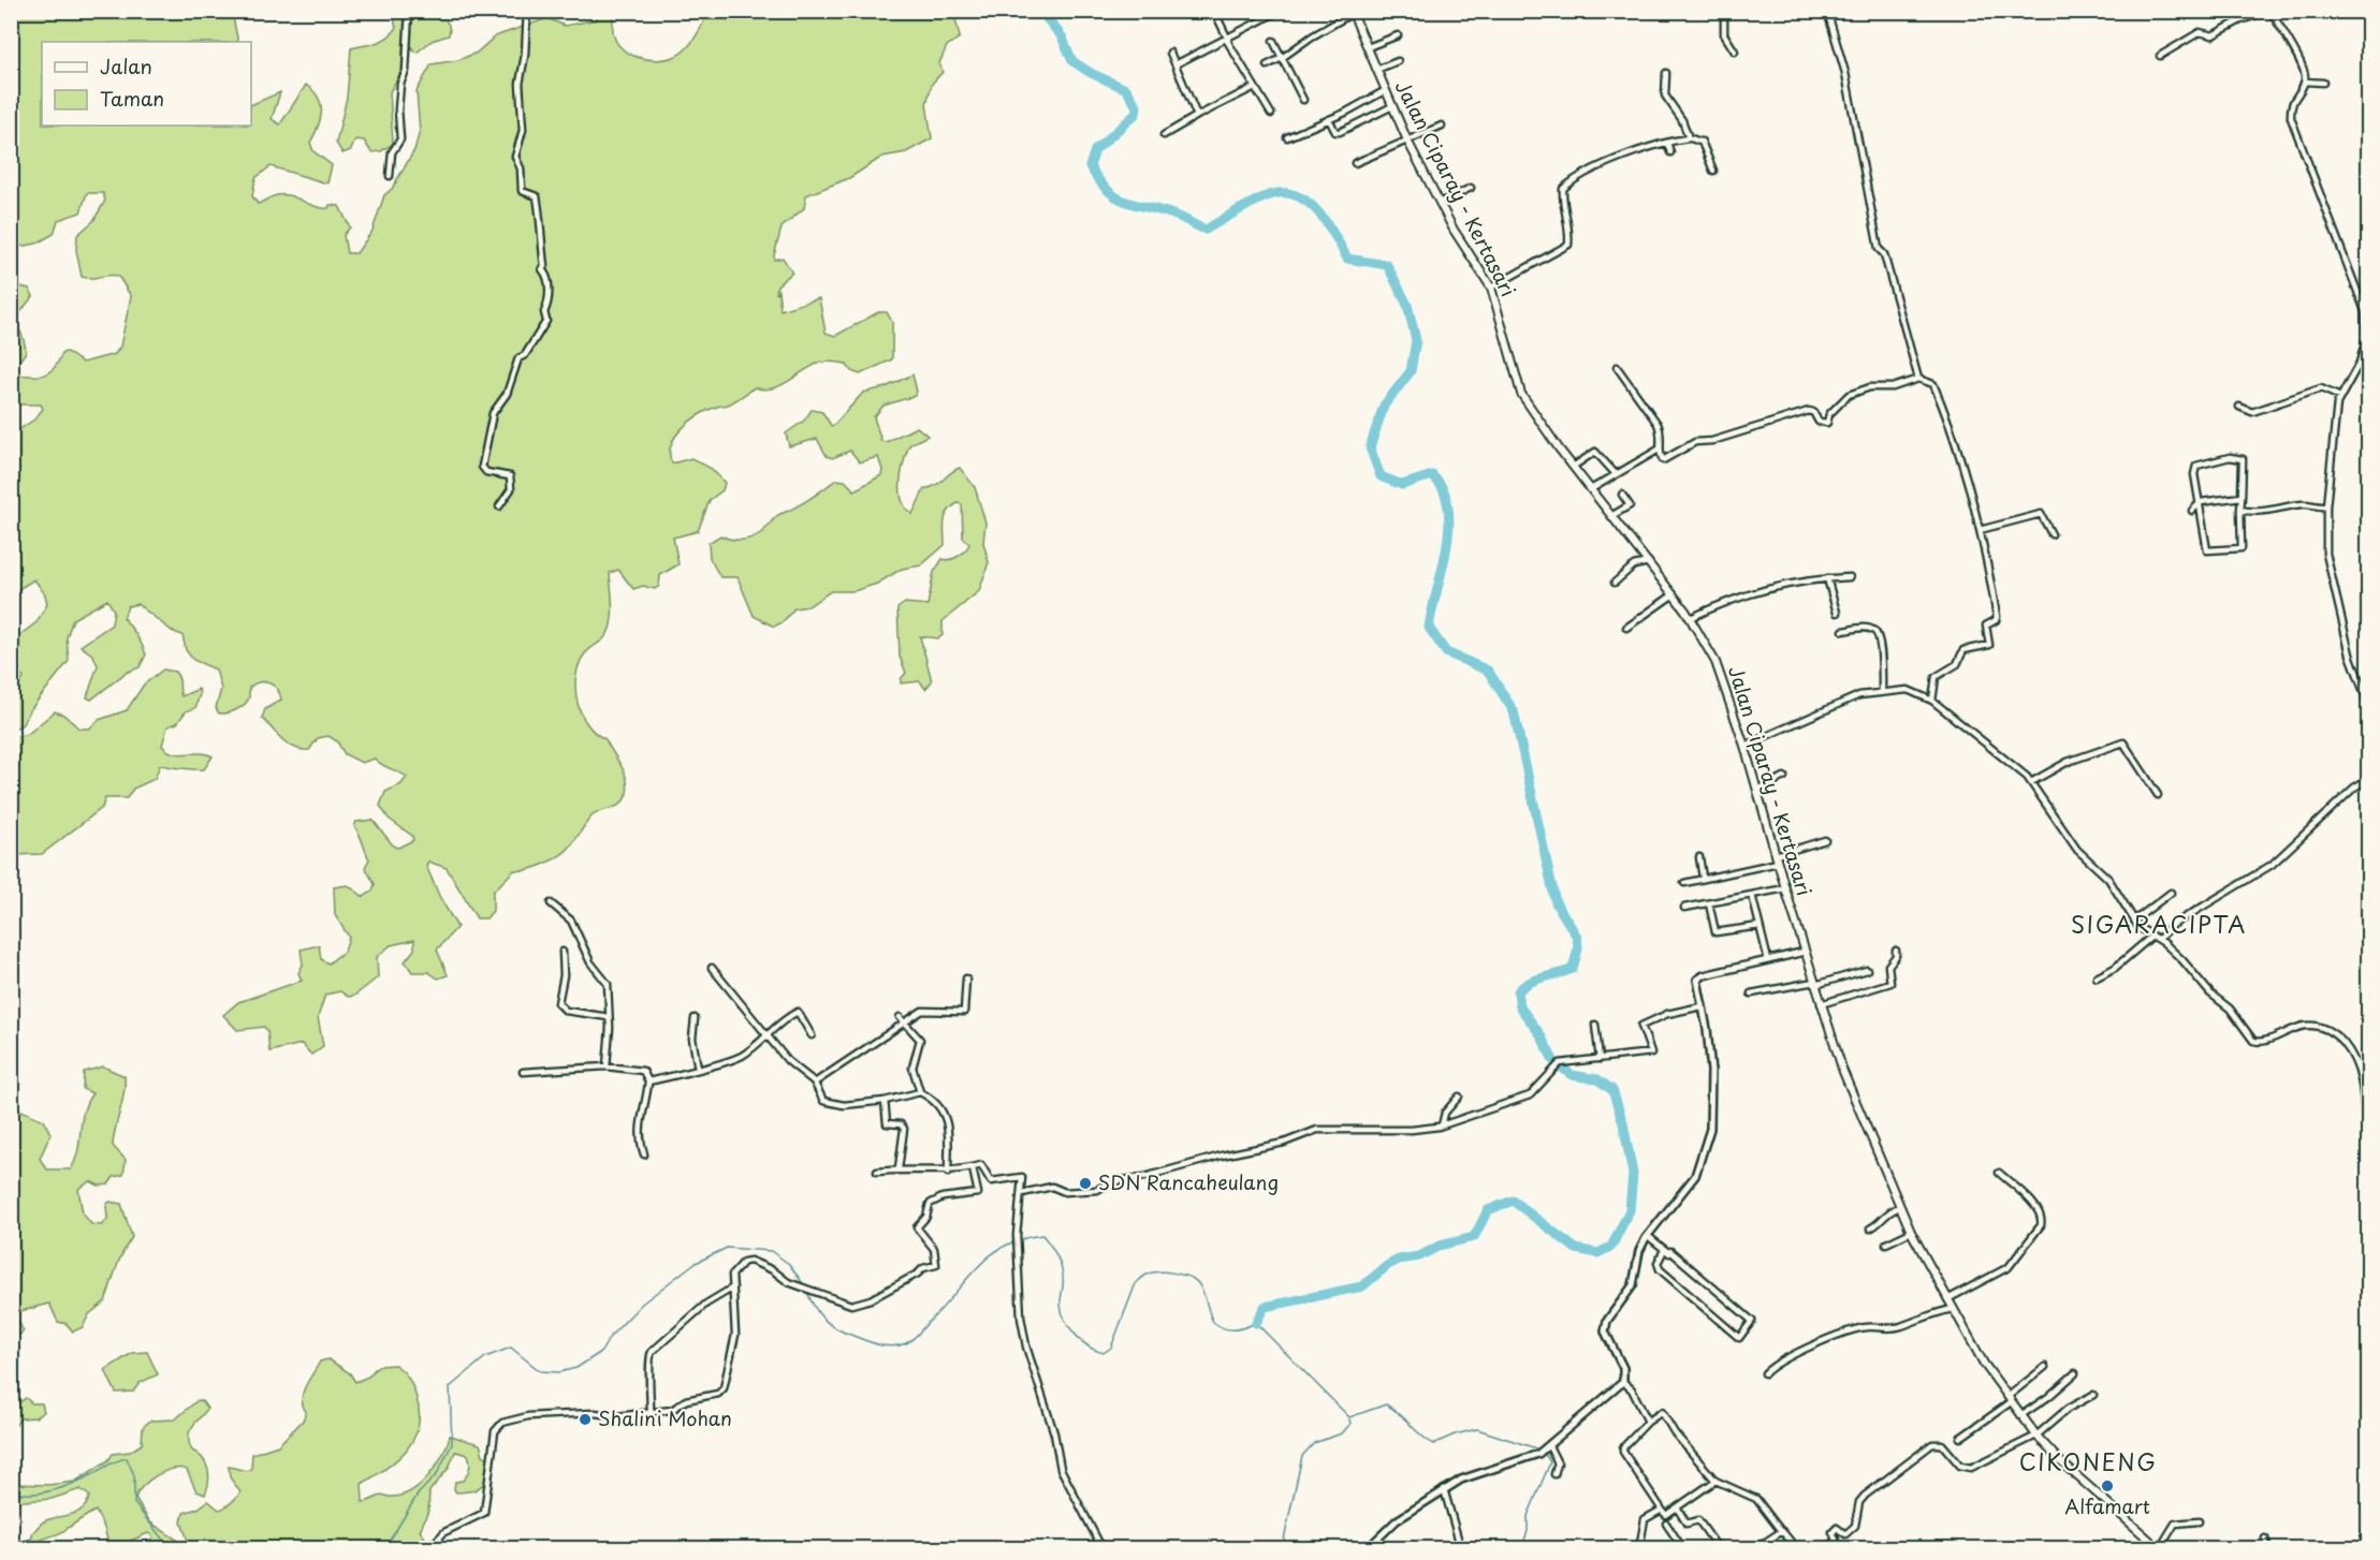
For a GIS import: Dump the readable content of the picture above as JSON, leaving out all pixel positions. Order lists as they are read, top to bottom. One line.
{"streets":{"main road":["Jalan Ciparay - Kertasari"]},"districts":["SIGARACIPTA","CIKONENG"],"places":["SDN Rancaheulang","Shalini Mohan","Alfamart"],"legend":["Jalan","Taman"]}
